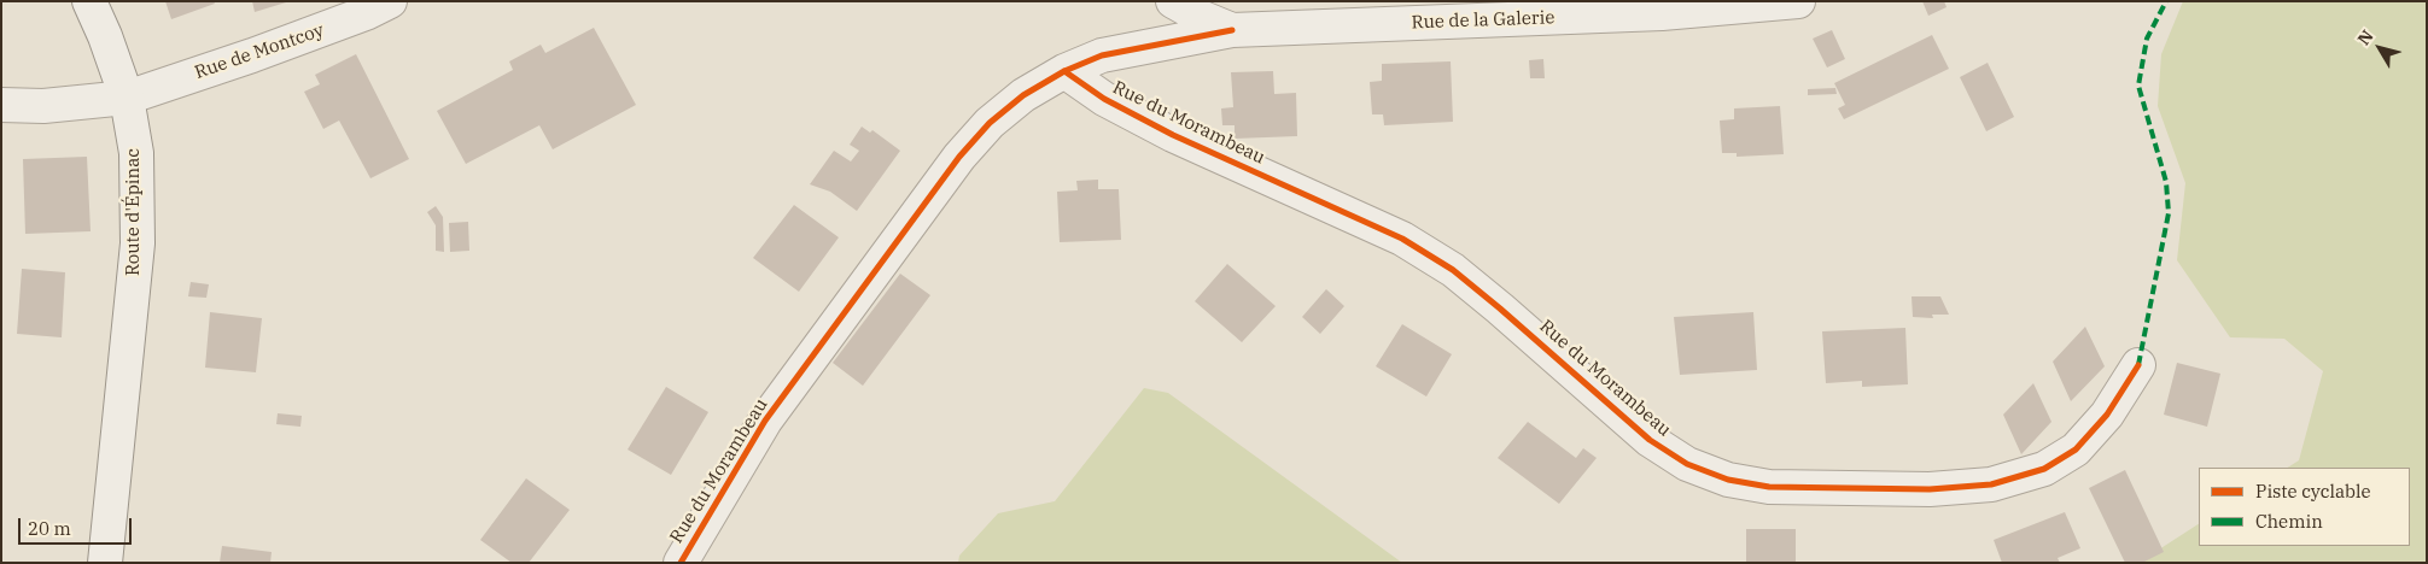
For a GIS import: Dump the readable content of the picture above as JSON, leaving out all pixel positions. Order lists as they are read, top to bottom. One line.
{"streets":{"street":["Rue de la Galerie","Rue de Montcoy","Rue du Morambeau","Route d'Épinac"]},"crossings":[["Rue de la Galerie","Rue du Morambeau"],["Rue de Montcoy","Route d'Épinac"]],"legend":["Piste cyclable","Chemin"],"scale_bar":"20 m","north":"top left"}
